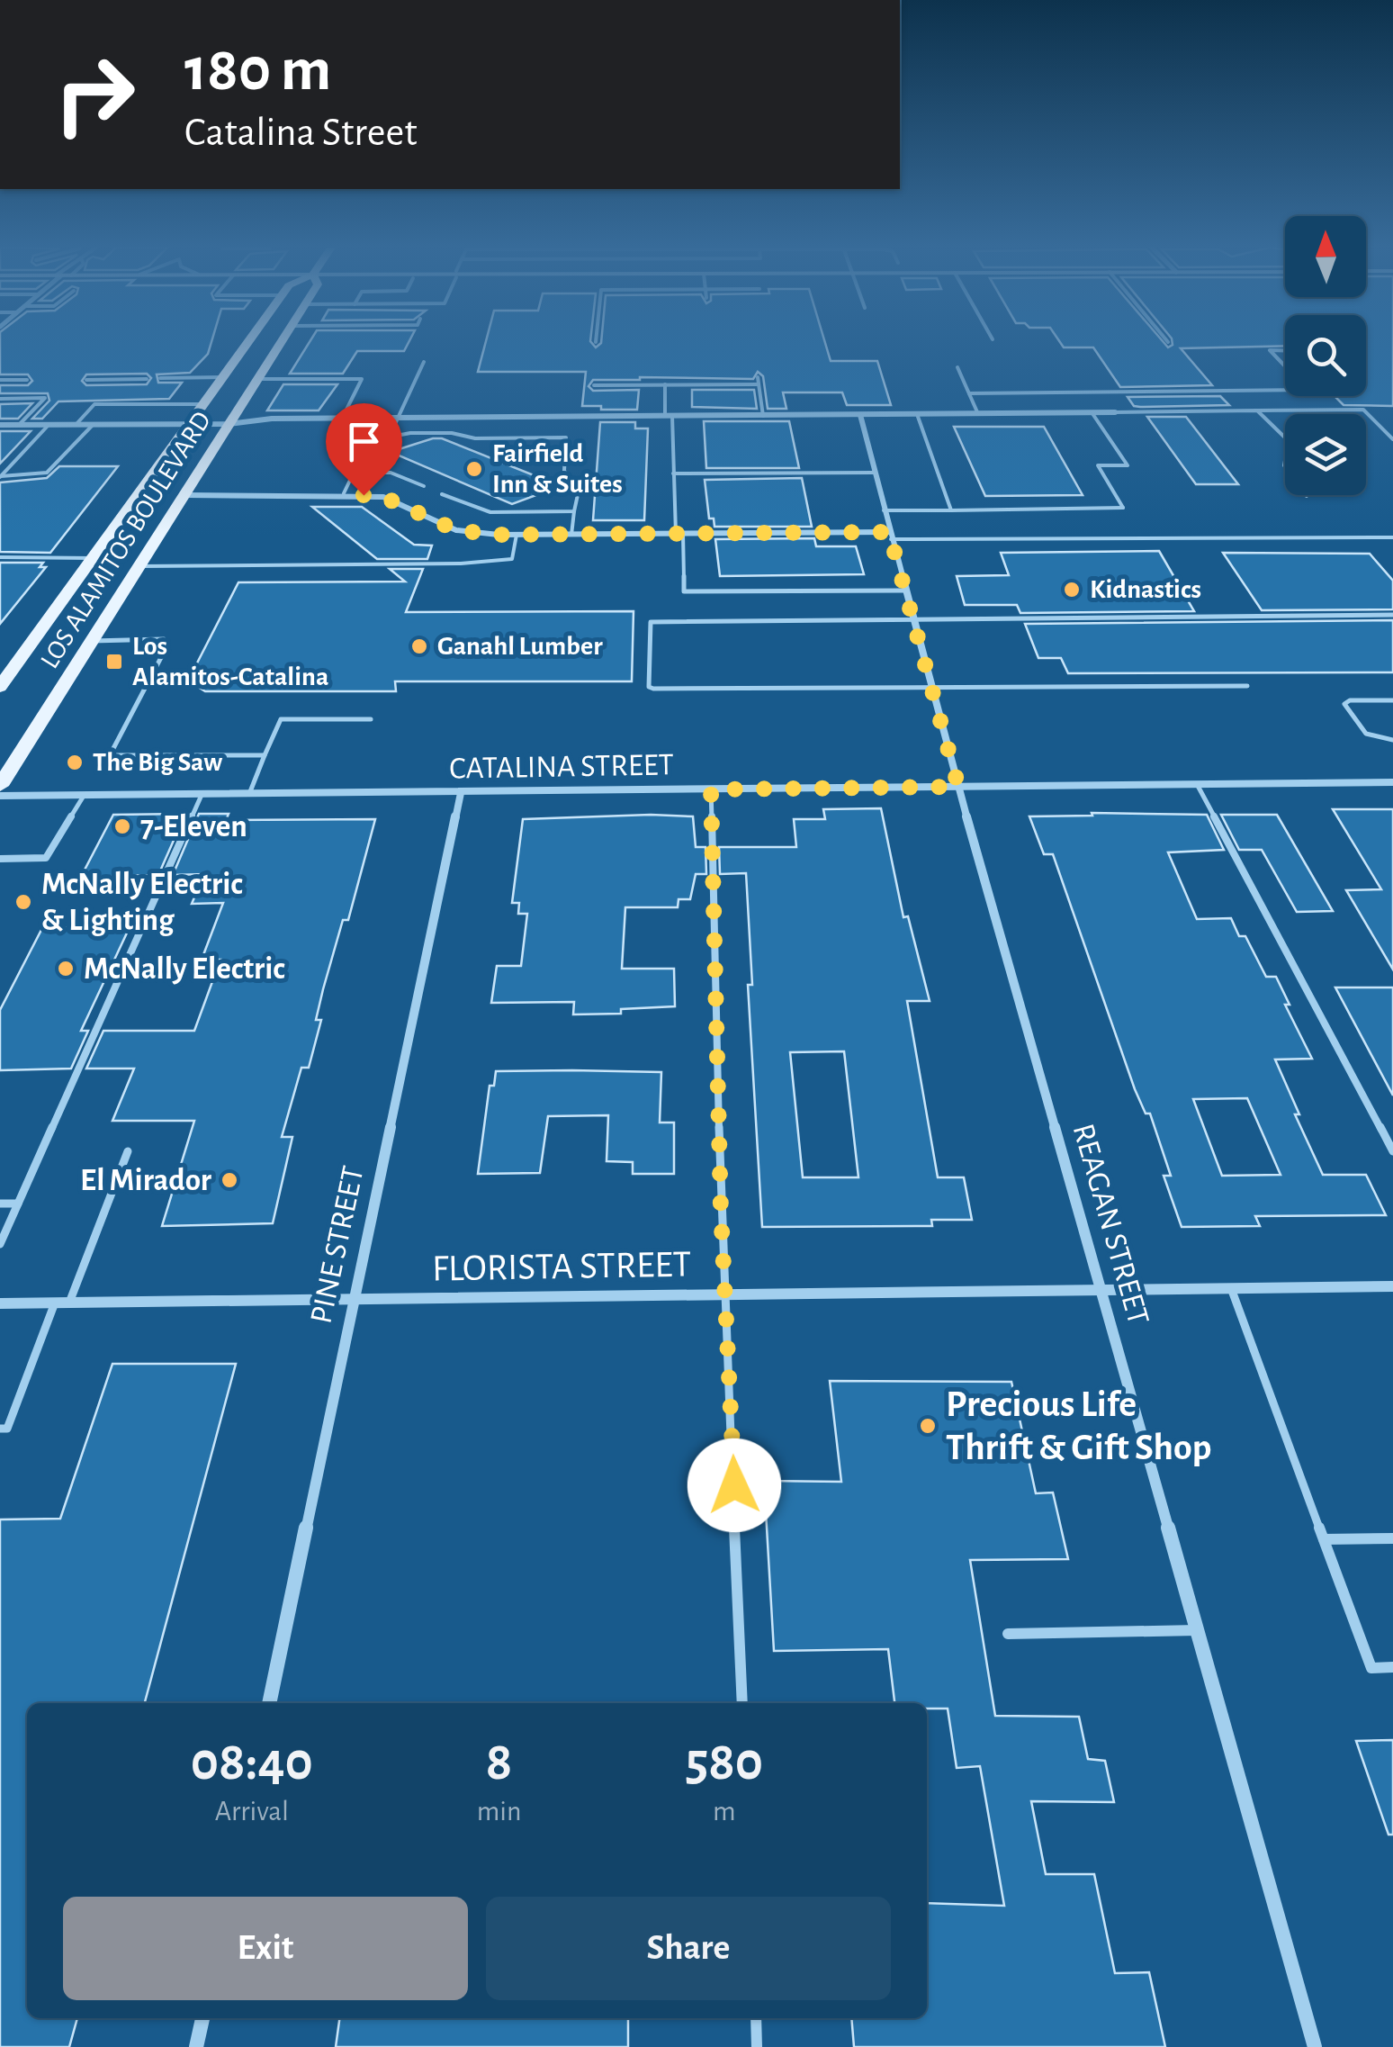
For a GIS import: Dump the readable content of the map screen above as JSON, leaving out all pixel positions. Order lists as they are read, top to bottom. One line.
{"streets":{"main road":["LOS ALAMITOS BOULEVARD"],"street":["CATALINA STREET","REAGAN STREET","PINE STREET","FLORISTA STREET"]},"crossings":[["CATALINA STREET","REAGAN STREET"],["CATALINA STREET","PINE STREET"],["REAGAN STREET","FLORISTA STREET"],["PINE STREET","FLORISTA STREET"]],"places":{"other":["Fairfield Inn & Suites","Kidnastics","Ganahl Lumber","The Big Saw","7-Eleven","McNally Electric & Lighting","McNally Electric","El Mirador","Precious Life Thrift & Gift Shop"],"transit":["Los Alamitos-Catalina"]},"north":"top","page":{"turn":["180 m","Catalina Street"],"eta":["08:40","Arrival","8","min","580","m"],"buttons":["Exit","Share"]}}
